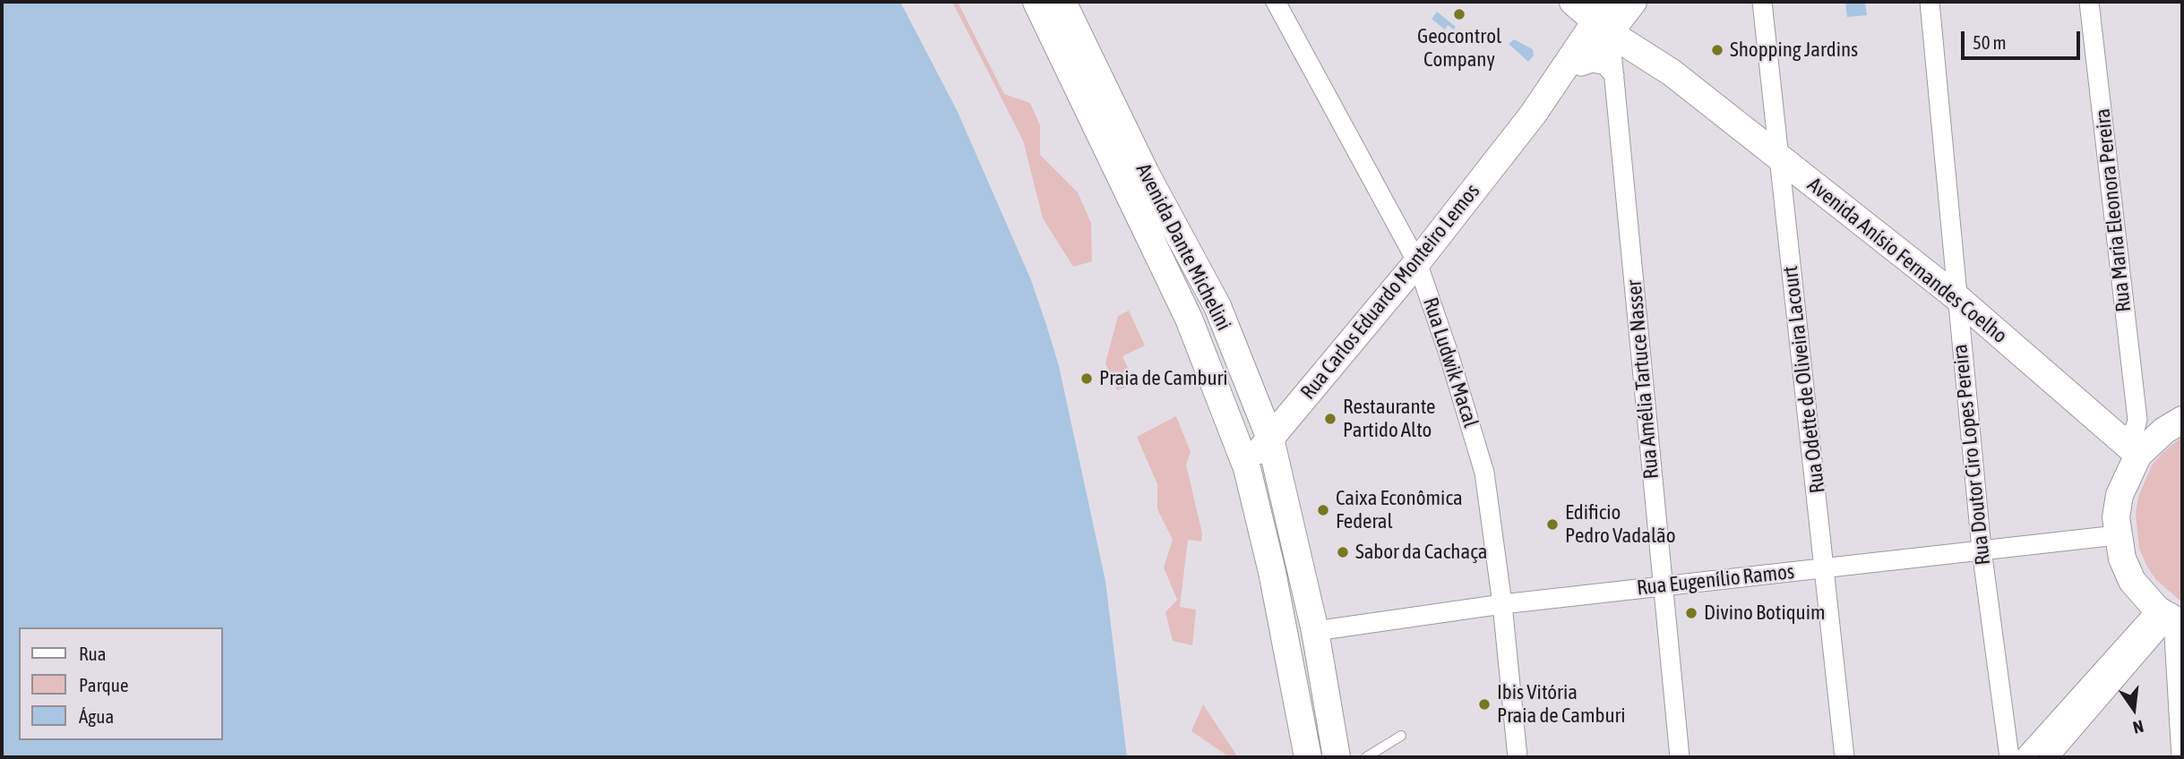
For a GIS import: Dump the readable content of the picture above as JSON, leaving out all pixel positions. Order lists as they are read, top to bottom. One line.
{"streets":{"main road":["Avenida Dante Michelini","Avenida Anísio Fernandes Coelho","Rua Carlos Eduardo Monteiro Lemos"],"street":["Rua Maria Eleonora Pereira","Rua Ludwik Macal","Rua Amélia Tartuce Nasser","Rua Odette de Oliveira Lacourt","Rua Doutor Ciro Lopes Pereira","Rua Eugenílio Ramos"]},"crossings":[["Rua Maria Eleonora Pereira","Avenida Anísio Fernandes Coelho"],["Avenida Dante Michelini","Rua Carlos Eduardo Monteiro Lemos"],["Avenida Dante Michelini","Rua Eugenílio Ramos"],["Avenida Anísio Fernandes Coelho","Rua Carlos Eduardo Monteiro Lemos"],["Avenida Anísio Fernandes Coelho","Rua Amélia Tartuce Nasser"],["Avenida Anísio Fernandes Coelho","Rua Odette de Oliveira Lacourt"],["Avenida Anísio Fernandes Coelho","Rua Doutor Ciro Lopes Pereira"],["Rua Carlos Eduardo Monteiro Lemos","Rua Ludwik Macal"],["Rua Carlos Eduardo Monteiro Lemos","Rua Amélia Tartuce Nasser"],["Rua Ludwik Macal","Rua Eugenílio Ramos"],["Rua Amélia Tartuce Nasser","Rua Eugenílio Ramos"],["Rua Odette de Oliveira Lacourt","Rua Eugenílio Ramos"],["Rua Doutor Ciro Lopes Pereira","Rua Eugenílio Ramos"]],"places":["Geocontrol Company","Shopping Jardins","Praia de Camburi","Restaurante Partido Alto","Caixa Econômica Federal","Edificio Pedro Vadalão","Sabor da Cachaça","Divino Botiquim","Ibis Vitória Praia de Camburi"],"legend":["Rua","Parque","Água"],"scale_bar":"50 m","north":"bottom"}
